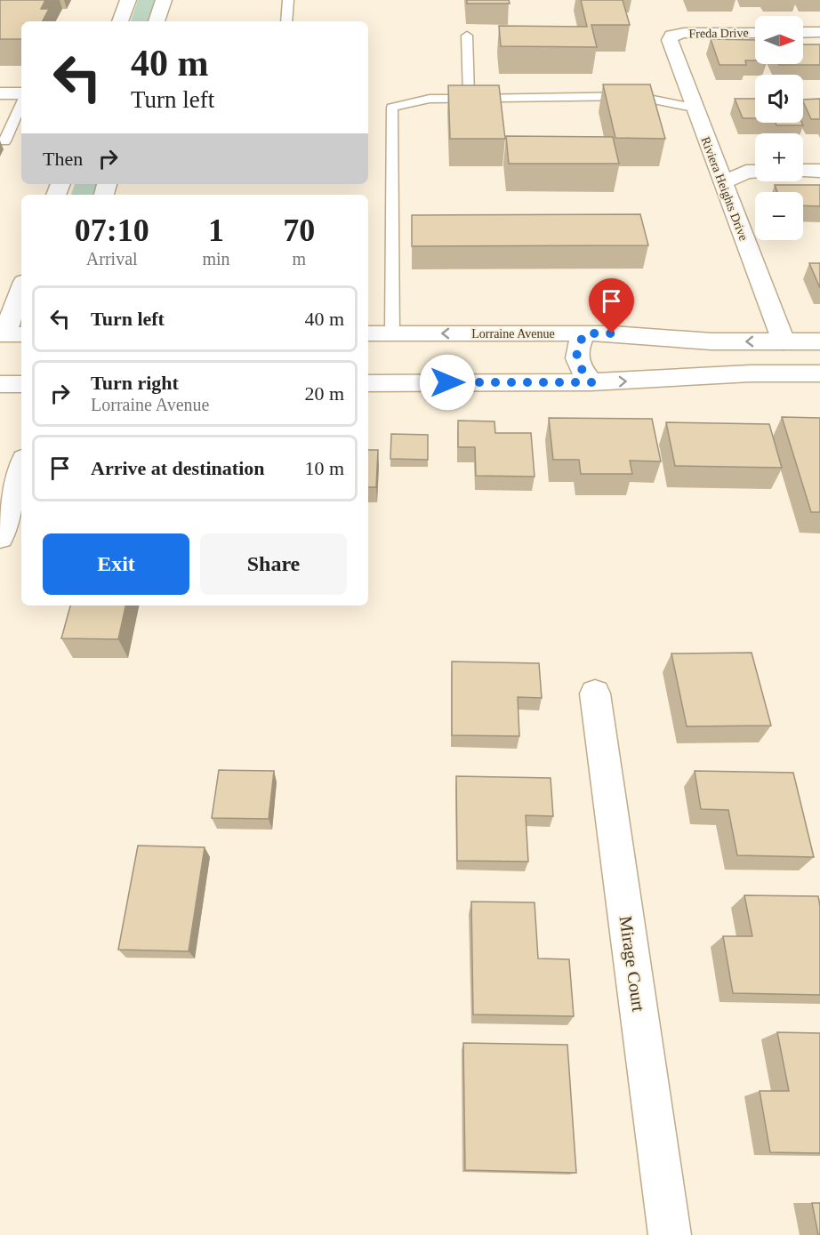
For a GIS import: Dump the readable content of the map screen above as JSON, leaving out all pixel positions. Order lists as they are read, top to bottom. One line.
{"streets":{"street":["Freda Drive","Riviera Heights Drive","Lorraine Avenue","Mirage Court"]},"crossings":[["Freda Drive","Riviera Heights Drive"],["Riviera Heights Drive","Lorraine Avenue"]],"north":"right","page":{"map_buttons":["+","−"],"turn":["40 m","Turn left"],"then":"Then","eta":["07:10","Arrival","1","min","70","m"],"list":[{"name":"Turn left","value":"40 m"},{"name":"Turn right","note":"Lorraine Avenue","value":"20 m"},{"name":"Arrive at destination","value":"10 m"}],"buttons":["Exit","Share"]}}
